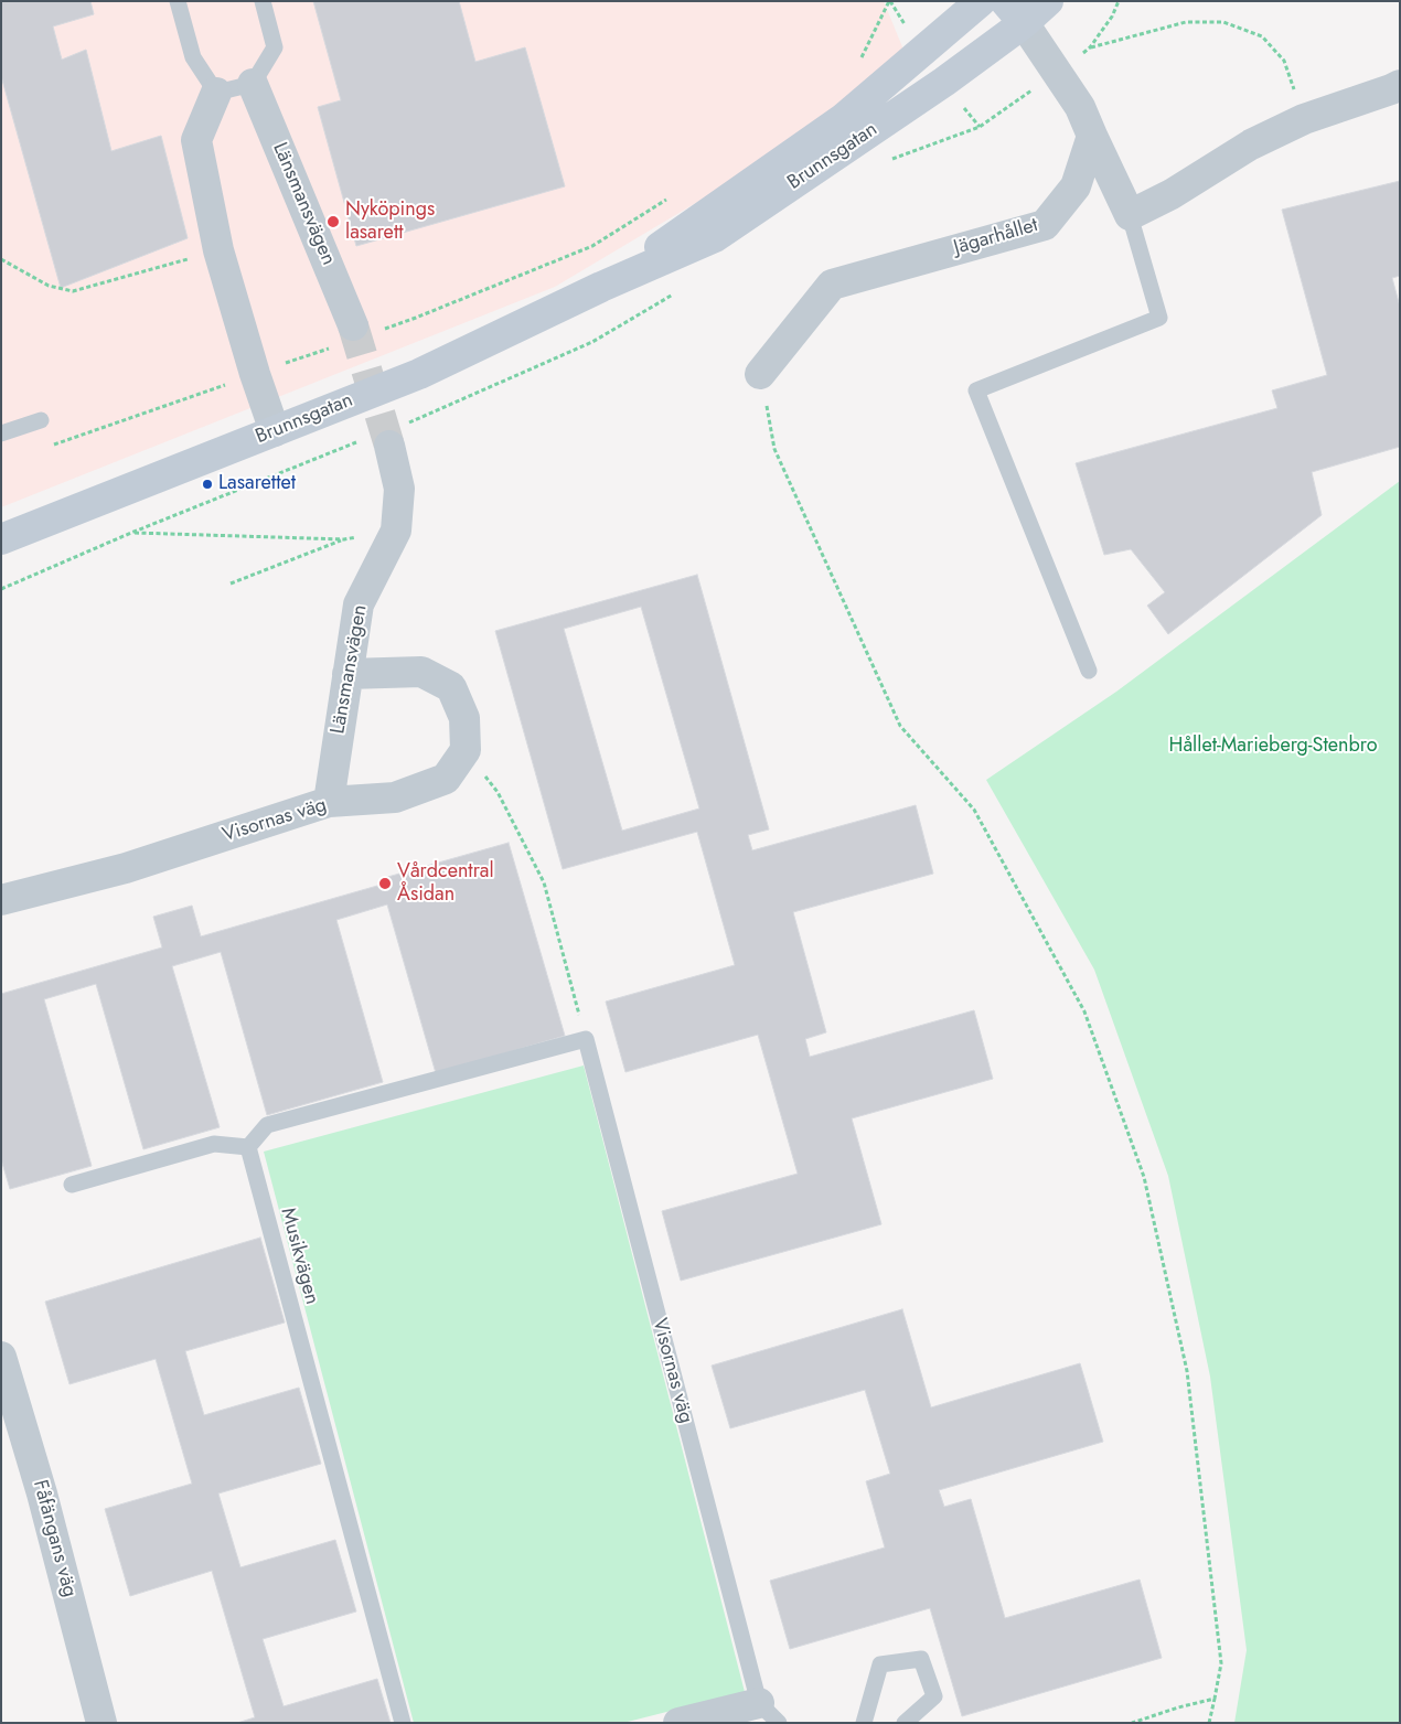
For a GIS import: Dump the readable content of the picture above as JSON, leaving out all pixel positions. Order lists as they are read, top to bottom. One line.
{"streets":{"main road":["Brunnsgatan"],"street":["Länsmansvägen","Jägarhållet","Visornas väg","Fåfängans väg"],"lane":["Musikvägen"]},"crossings":[["Länsmansvägen","Visornas väg"]],"parks":["Hållet-Marieberg-Stenbro"],"places":["Nyköpings lasarett","Lasarettet","Vårdcentral Åsidan"]}
